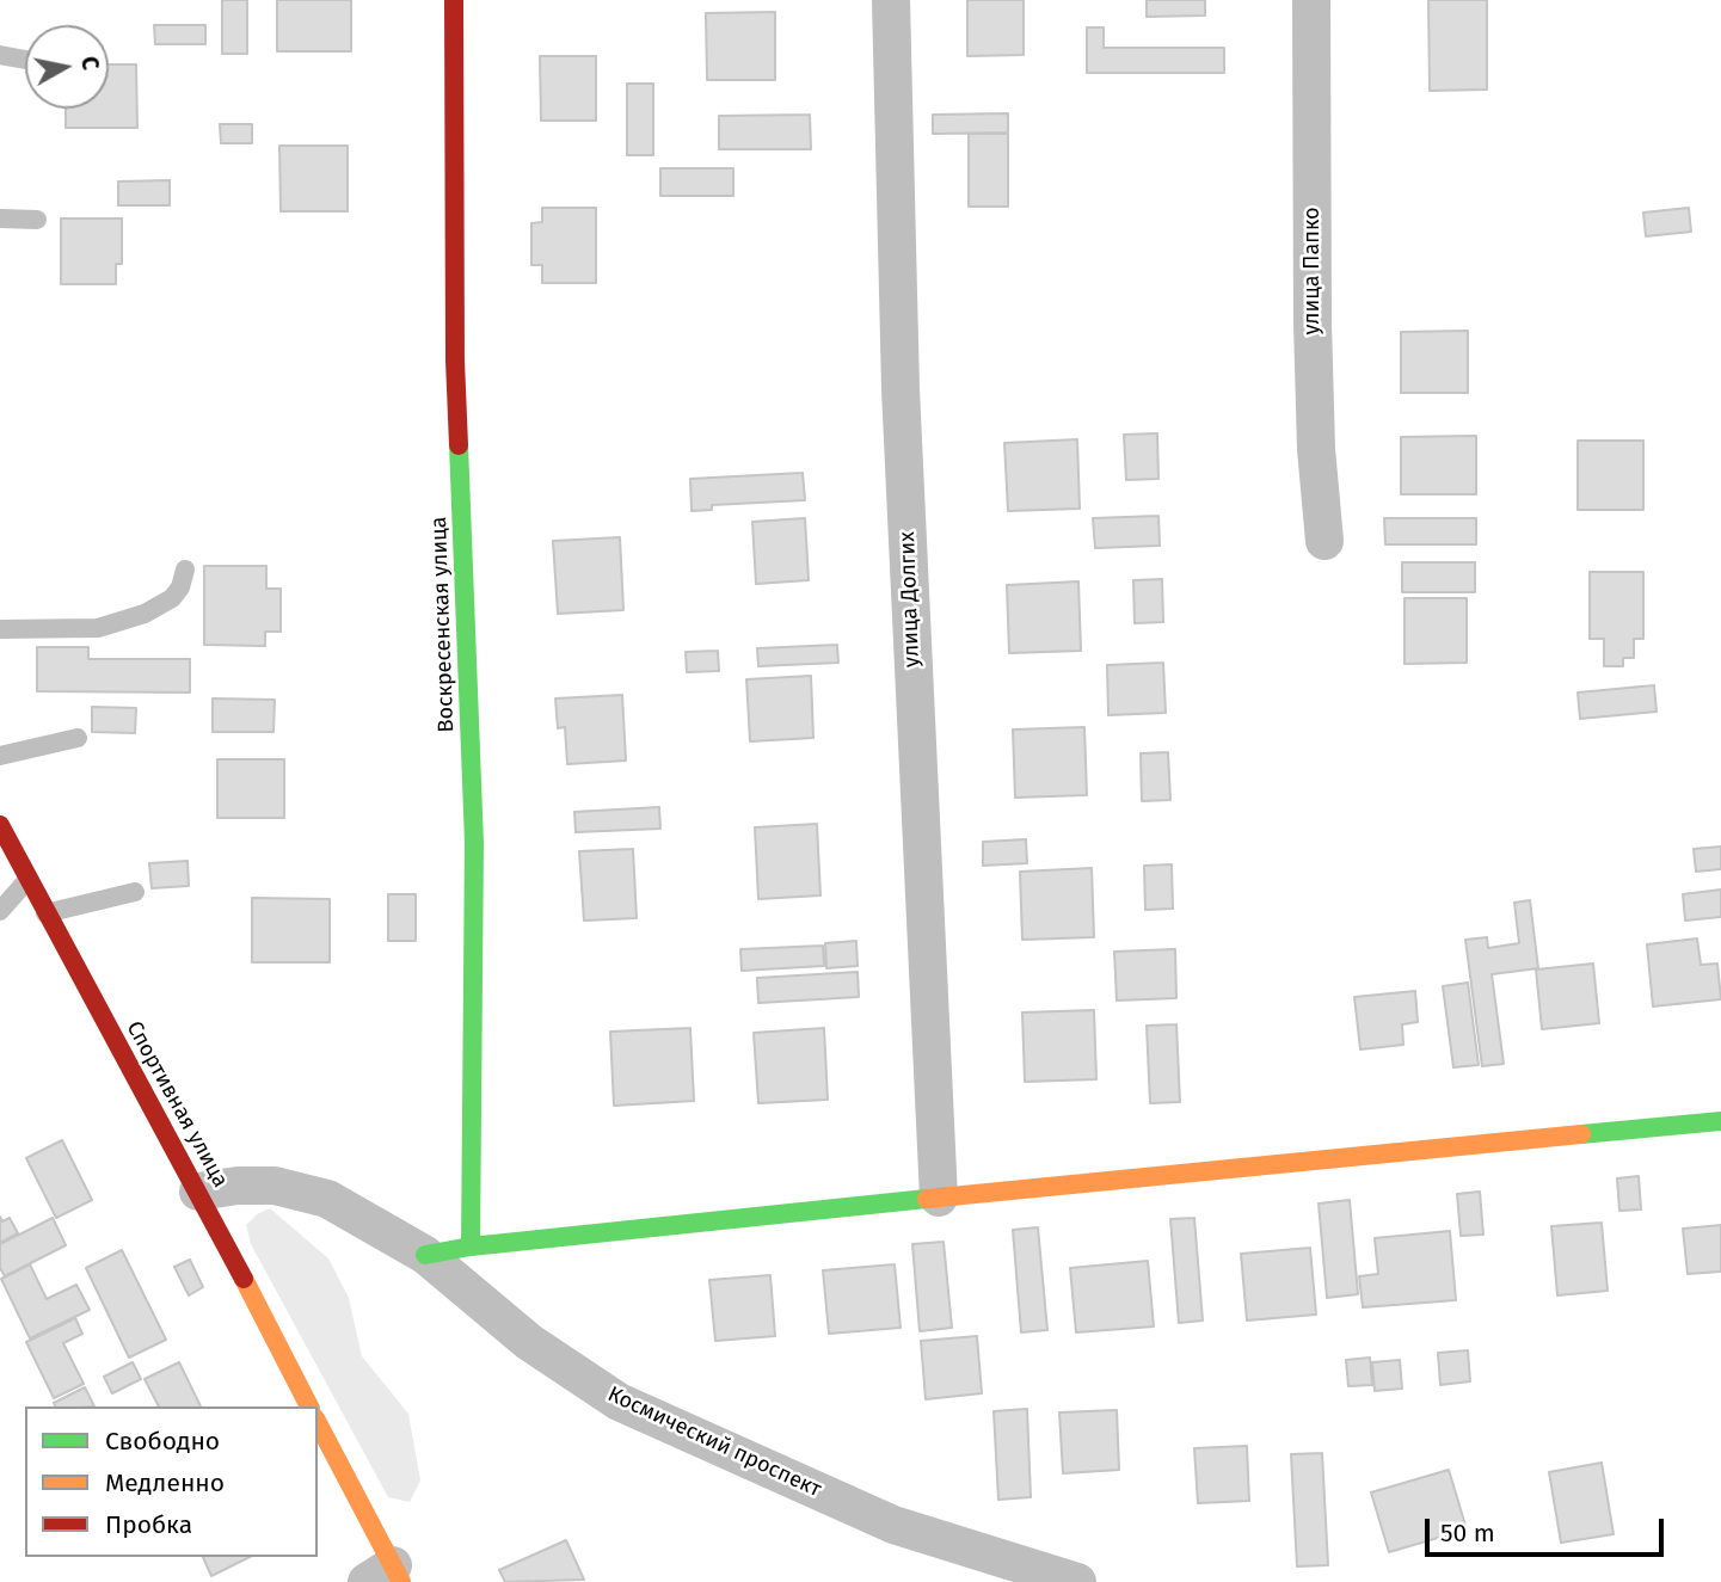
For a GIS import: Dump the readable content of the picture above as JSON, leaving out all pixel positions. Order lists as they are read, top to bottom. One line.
{"streets":{"street":["улица Папко","улица Долгих","Воскресенская улица","Спортивная улица","Космический проспект"]},"crossings":[["Спортивная улица","Космический проспект"]],"legend":["Свободно","Медленно","Пробка"],"scale_bar":"50 m","north":"right"}
